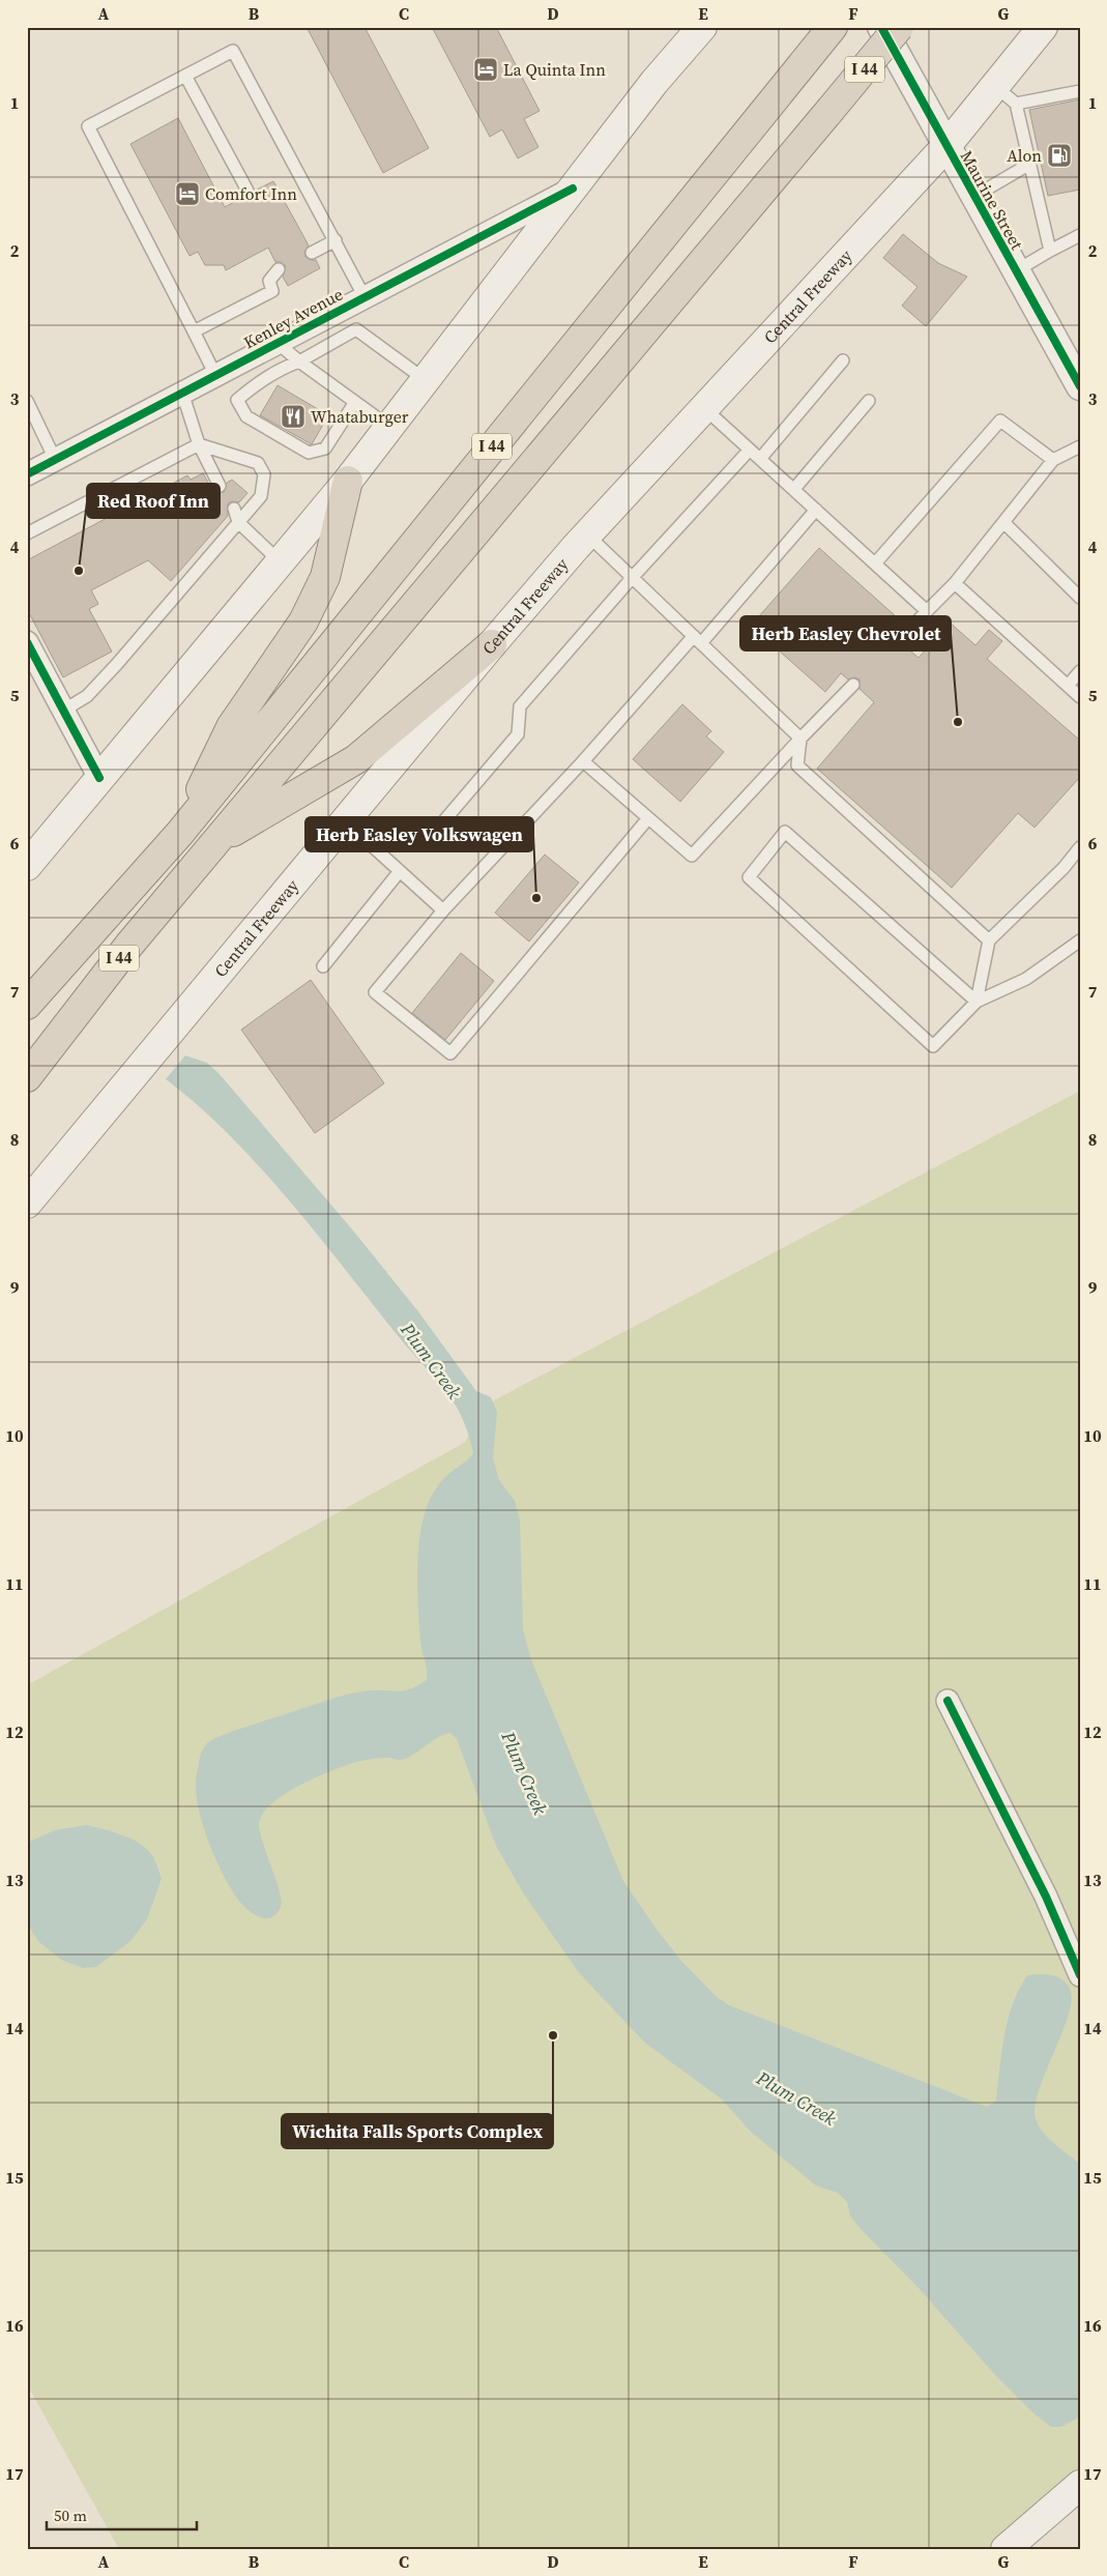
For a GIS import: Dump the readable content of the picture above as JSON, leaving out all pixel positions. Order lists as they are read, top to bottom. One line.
{"streets":{"highway":["I 44"],"main road":["Central Freeway"],"street":["Maurine Street","Kenley Avenue"]},"crossings":[["Maurine Street","Central Freeway"]],"water":["Plum Creek"],"places":{"hotel":["La Quinta Inn","Comfort Inn"],"fuel station":["Alon"],"restaurant":["Whataburger"],"other":["Red Roof Inn","Herb Easley Chevrolet","Herb Easley Volkswagen","Wichita Falls Sports Complex"]},"scale_bar":"50 m","grid":{"columns":["A","B","C","D","E","F","G"],"rows":["1","2","3","4","5","6","7","8","9","10","11","12","13","14","15","16","17"]}}
